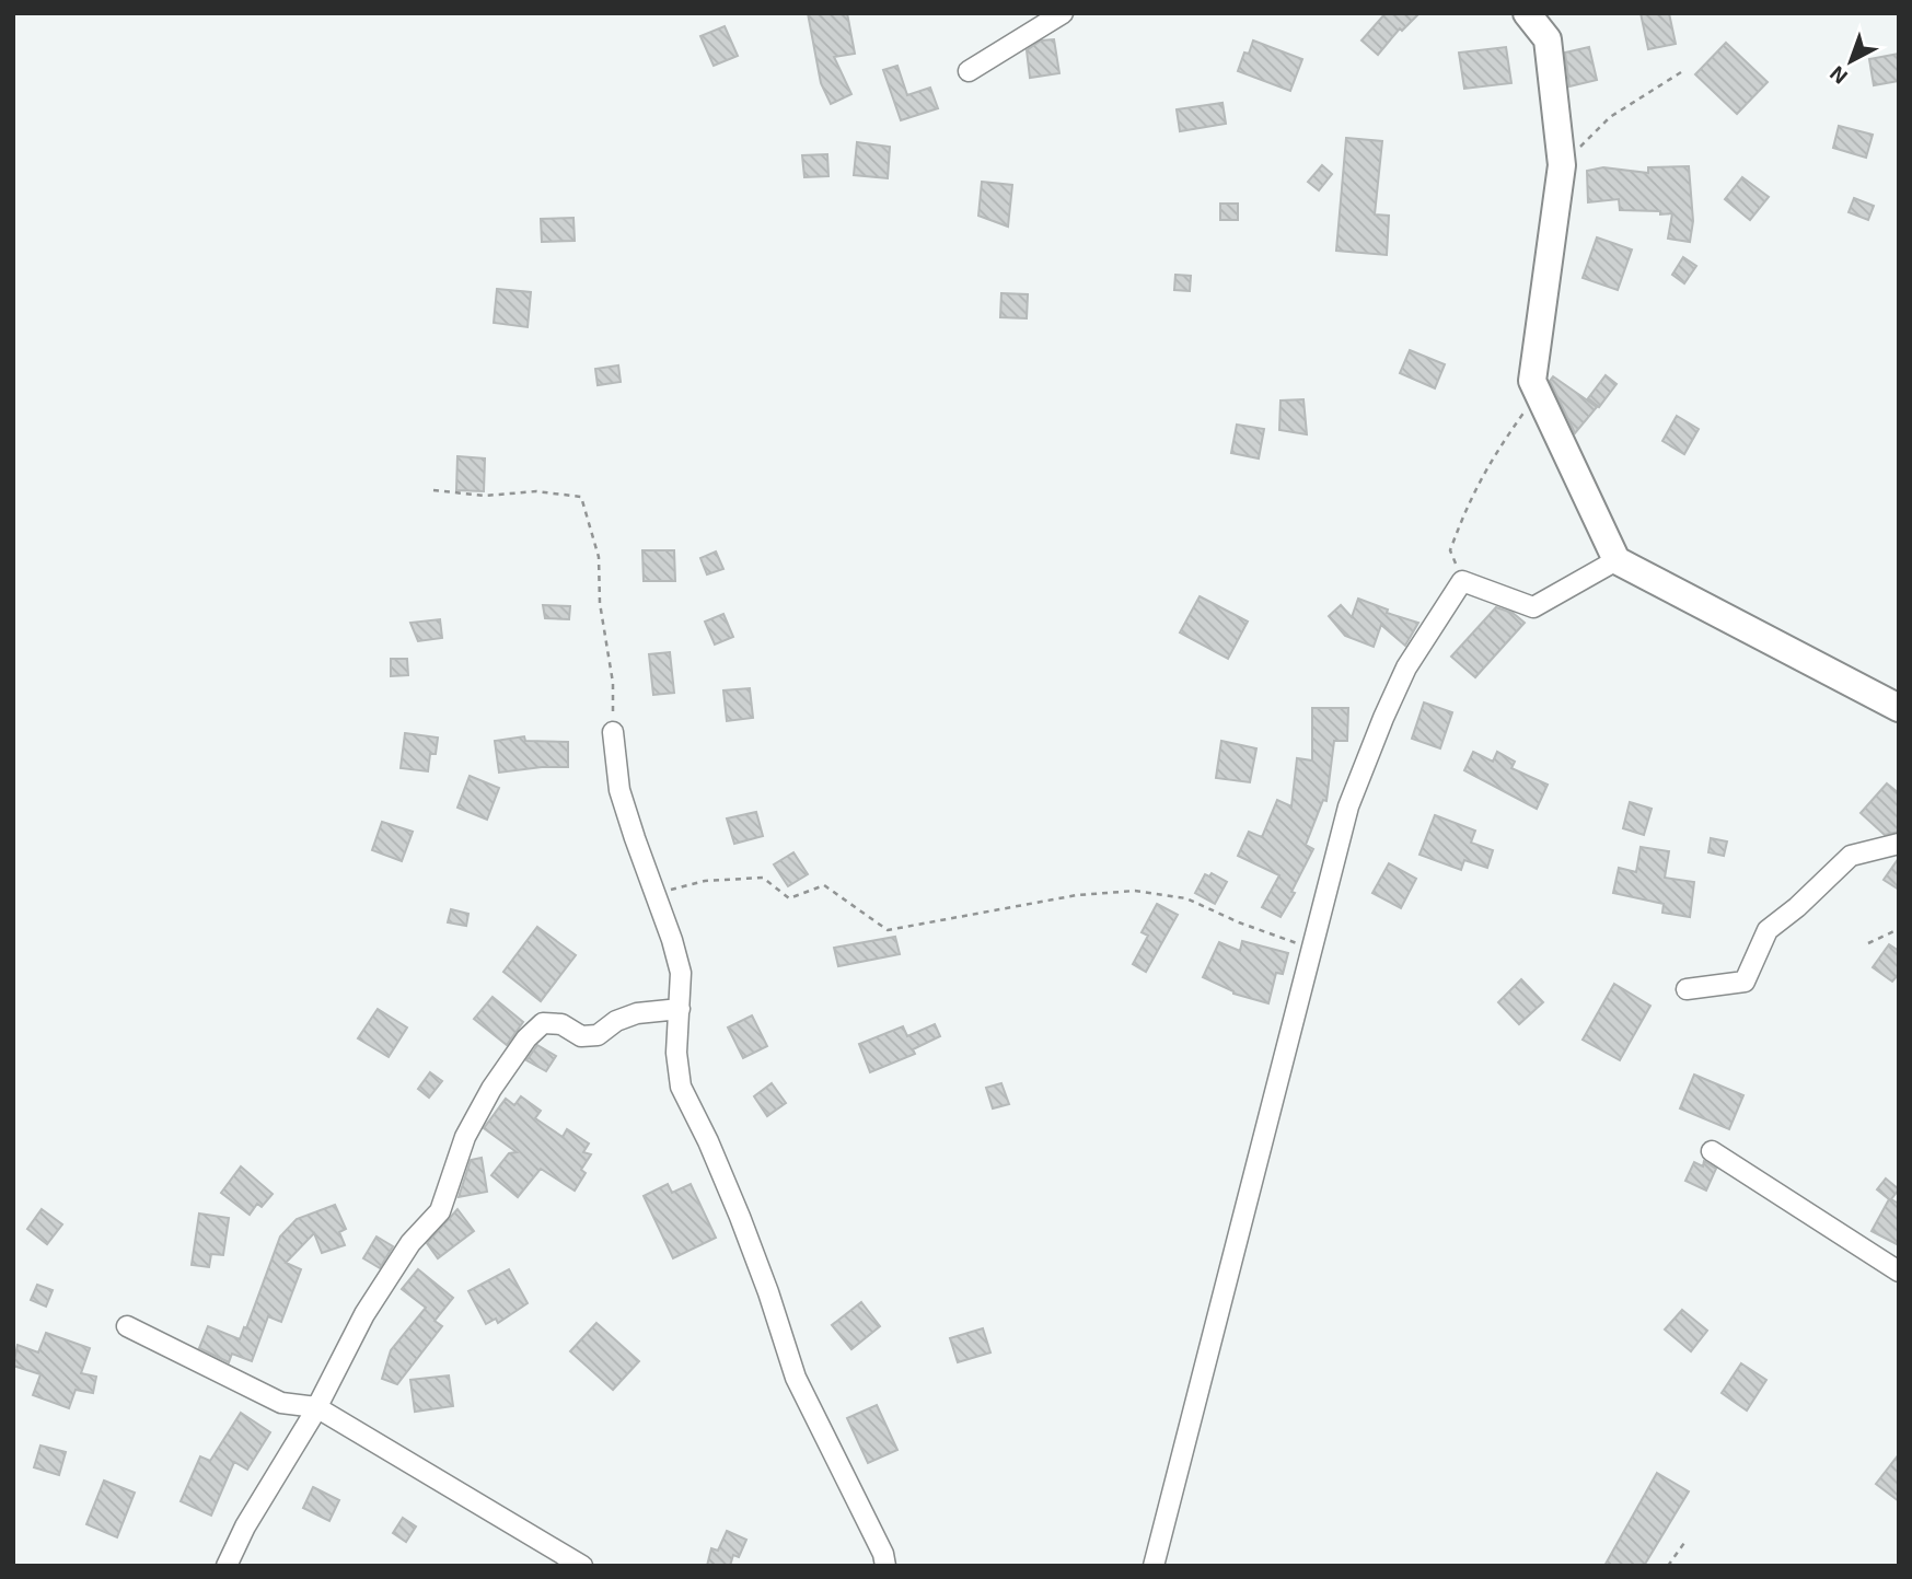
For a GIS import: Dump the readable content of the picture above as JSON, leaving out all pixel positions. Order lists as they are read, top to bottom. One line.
{"north":"bottom left"}
